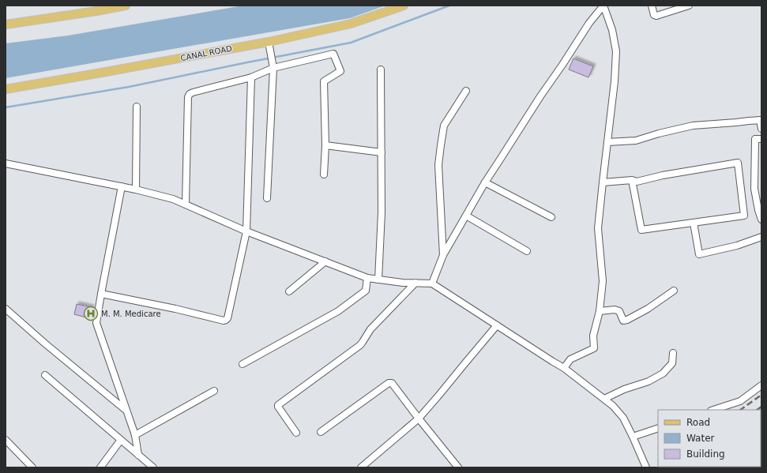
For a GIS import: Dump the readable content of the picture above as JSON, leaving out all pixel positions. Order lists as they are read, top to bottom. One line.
{"streets":{"main road":["CANAL ROAD"]},"places":{"hospital":["M. M. Medicare"]},"legend":["Road","Water","Building"]}
